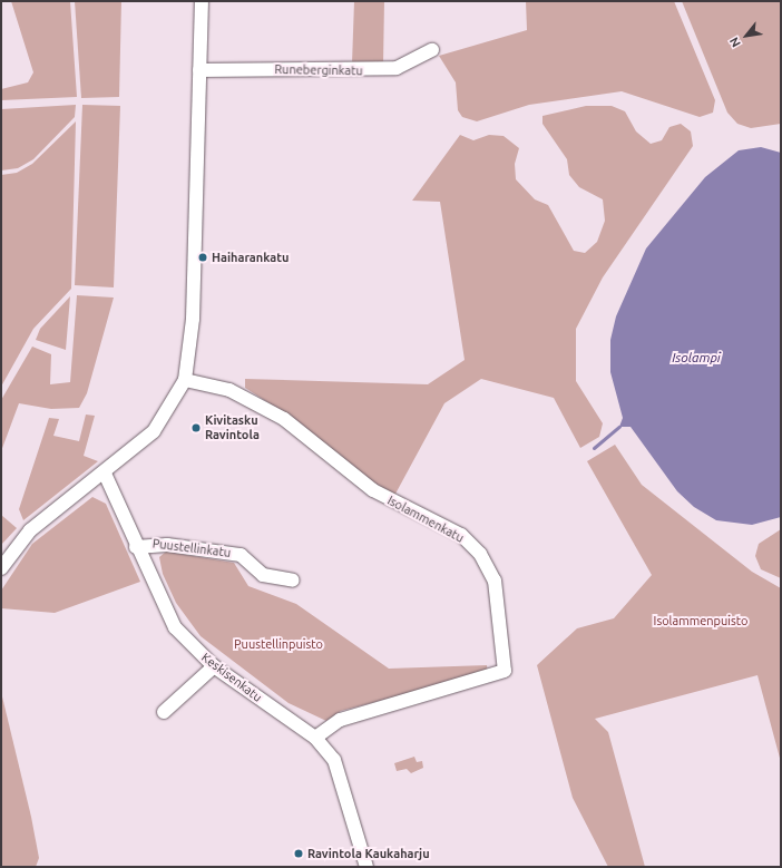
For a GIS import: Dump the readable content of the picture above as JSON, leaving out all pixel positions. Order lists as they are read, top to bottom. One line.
{"streets":{"street":["Runeberginkatu","Isolammenkatu","Puustellinkatu","Keskisenkatu"]},"crossings":[["Isolammenkatu","Keskisenkatu"],["Puustellinkatu","Keskisenkatu"]],"water":["Isolampi"],"parks":["Isolammenpuisto","Puustellinpuisto"],"places":["Haiharankatu","Kivitasku Ravintola","Ravintola Kaukaharju"],"north":"bottom left"}
